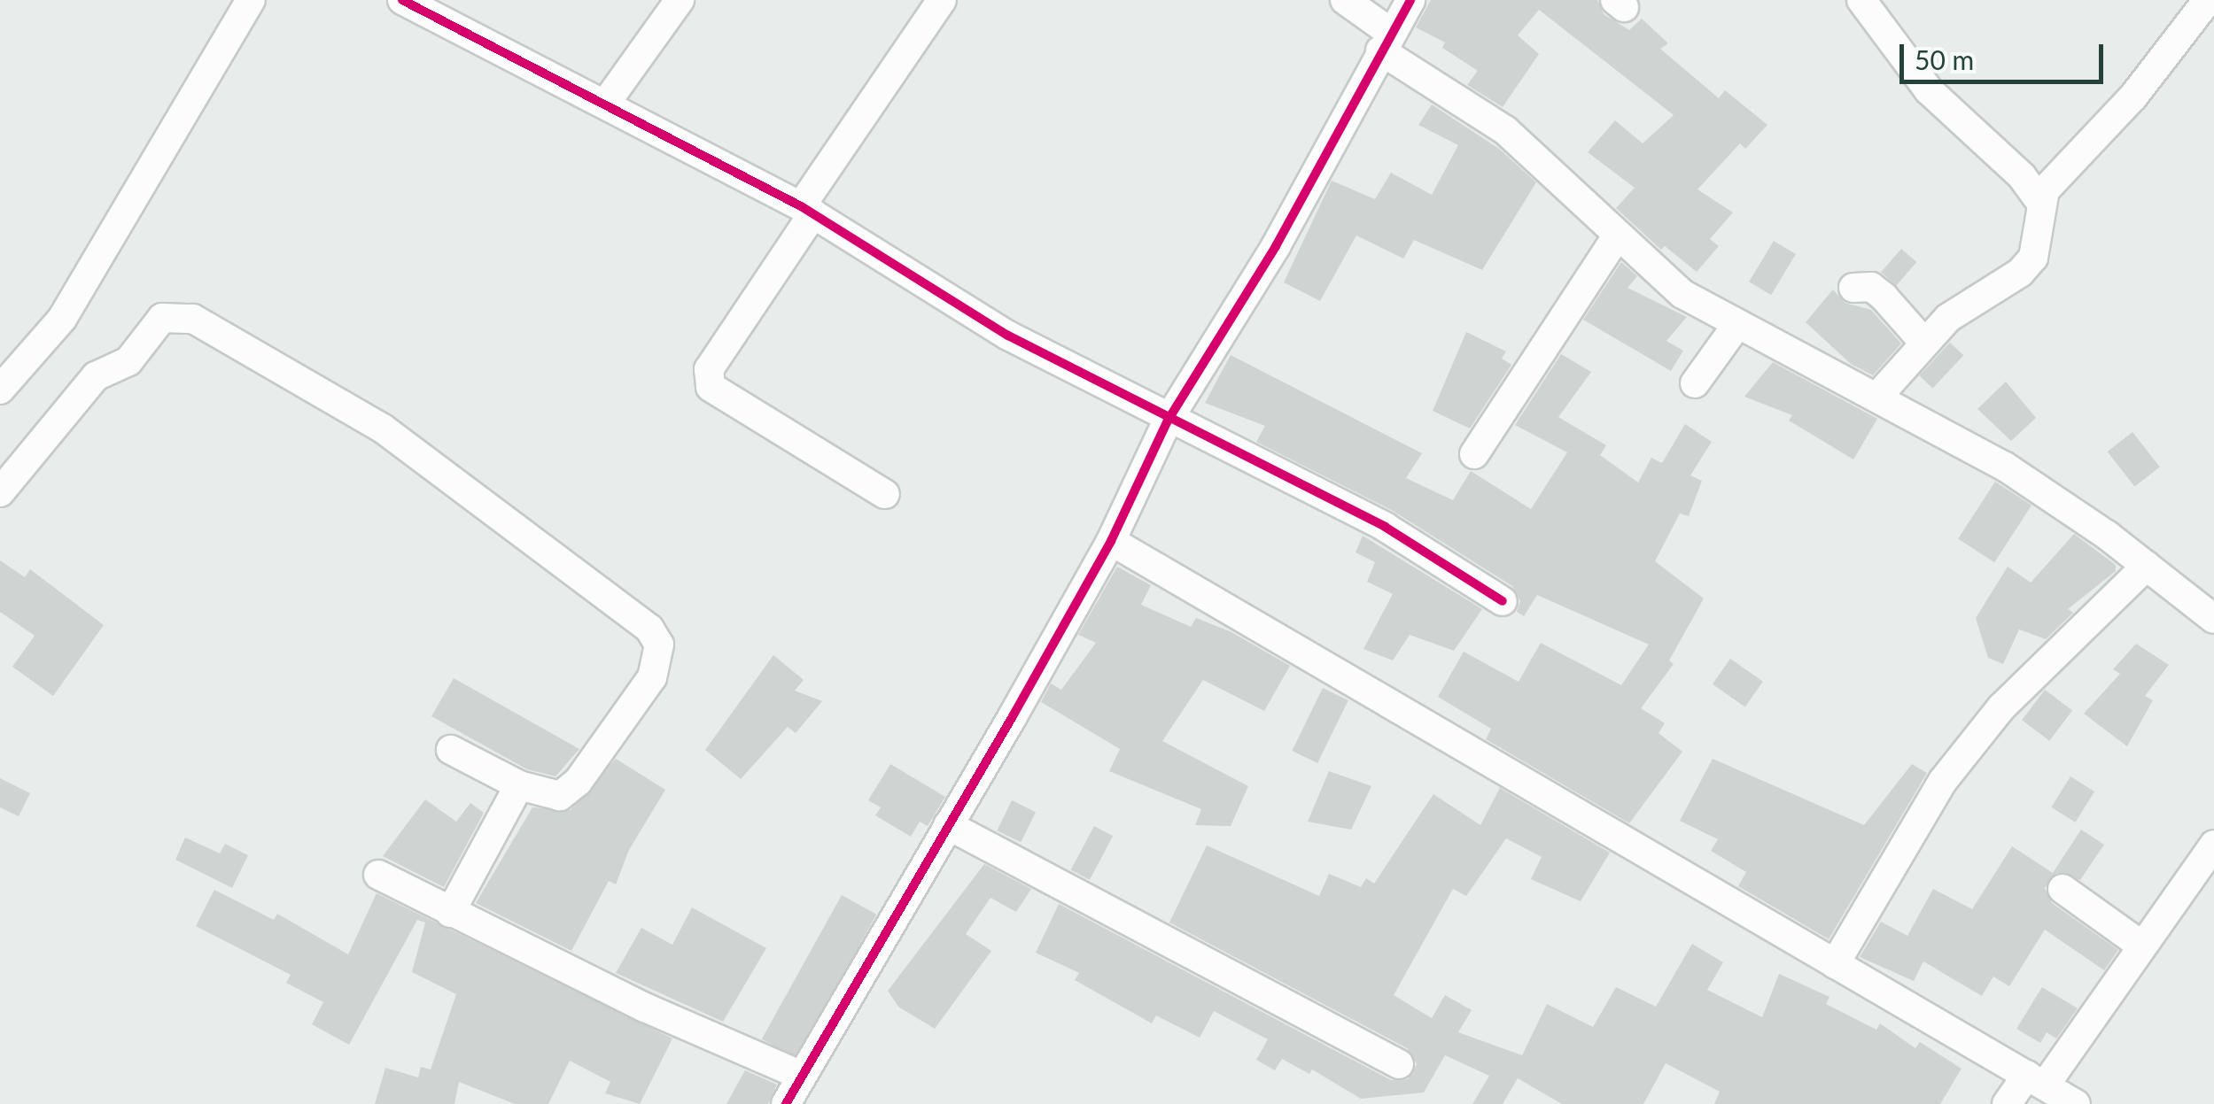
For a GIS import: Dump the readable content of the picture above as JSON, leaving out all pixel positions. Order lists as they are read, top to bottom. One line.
{"scale_bar":"50 m"}
